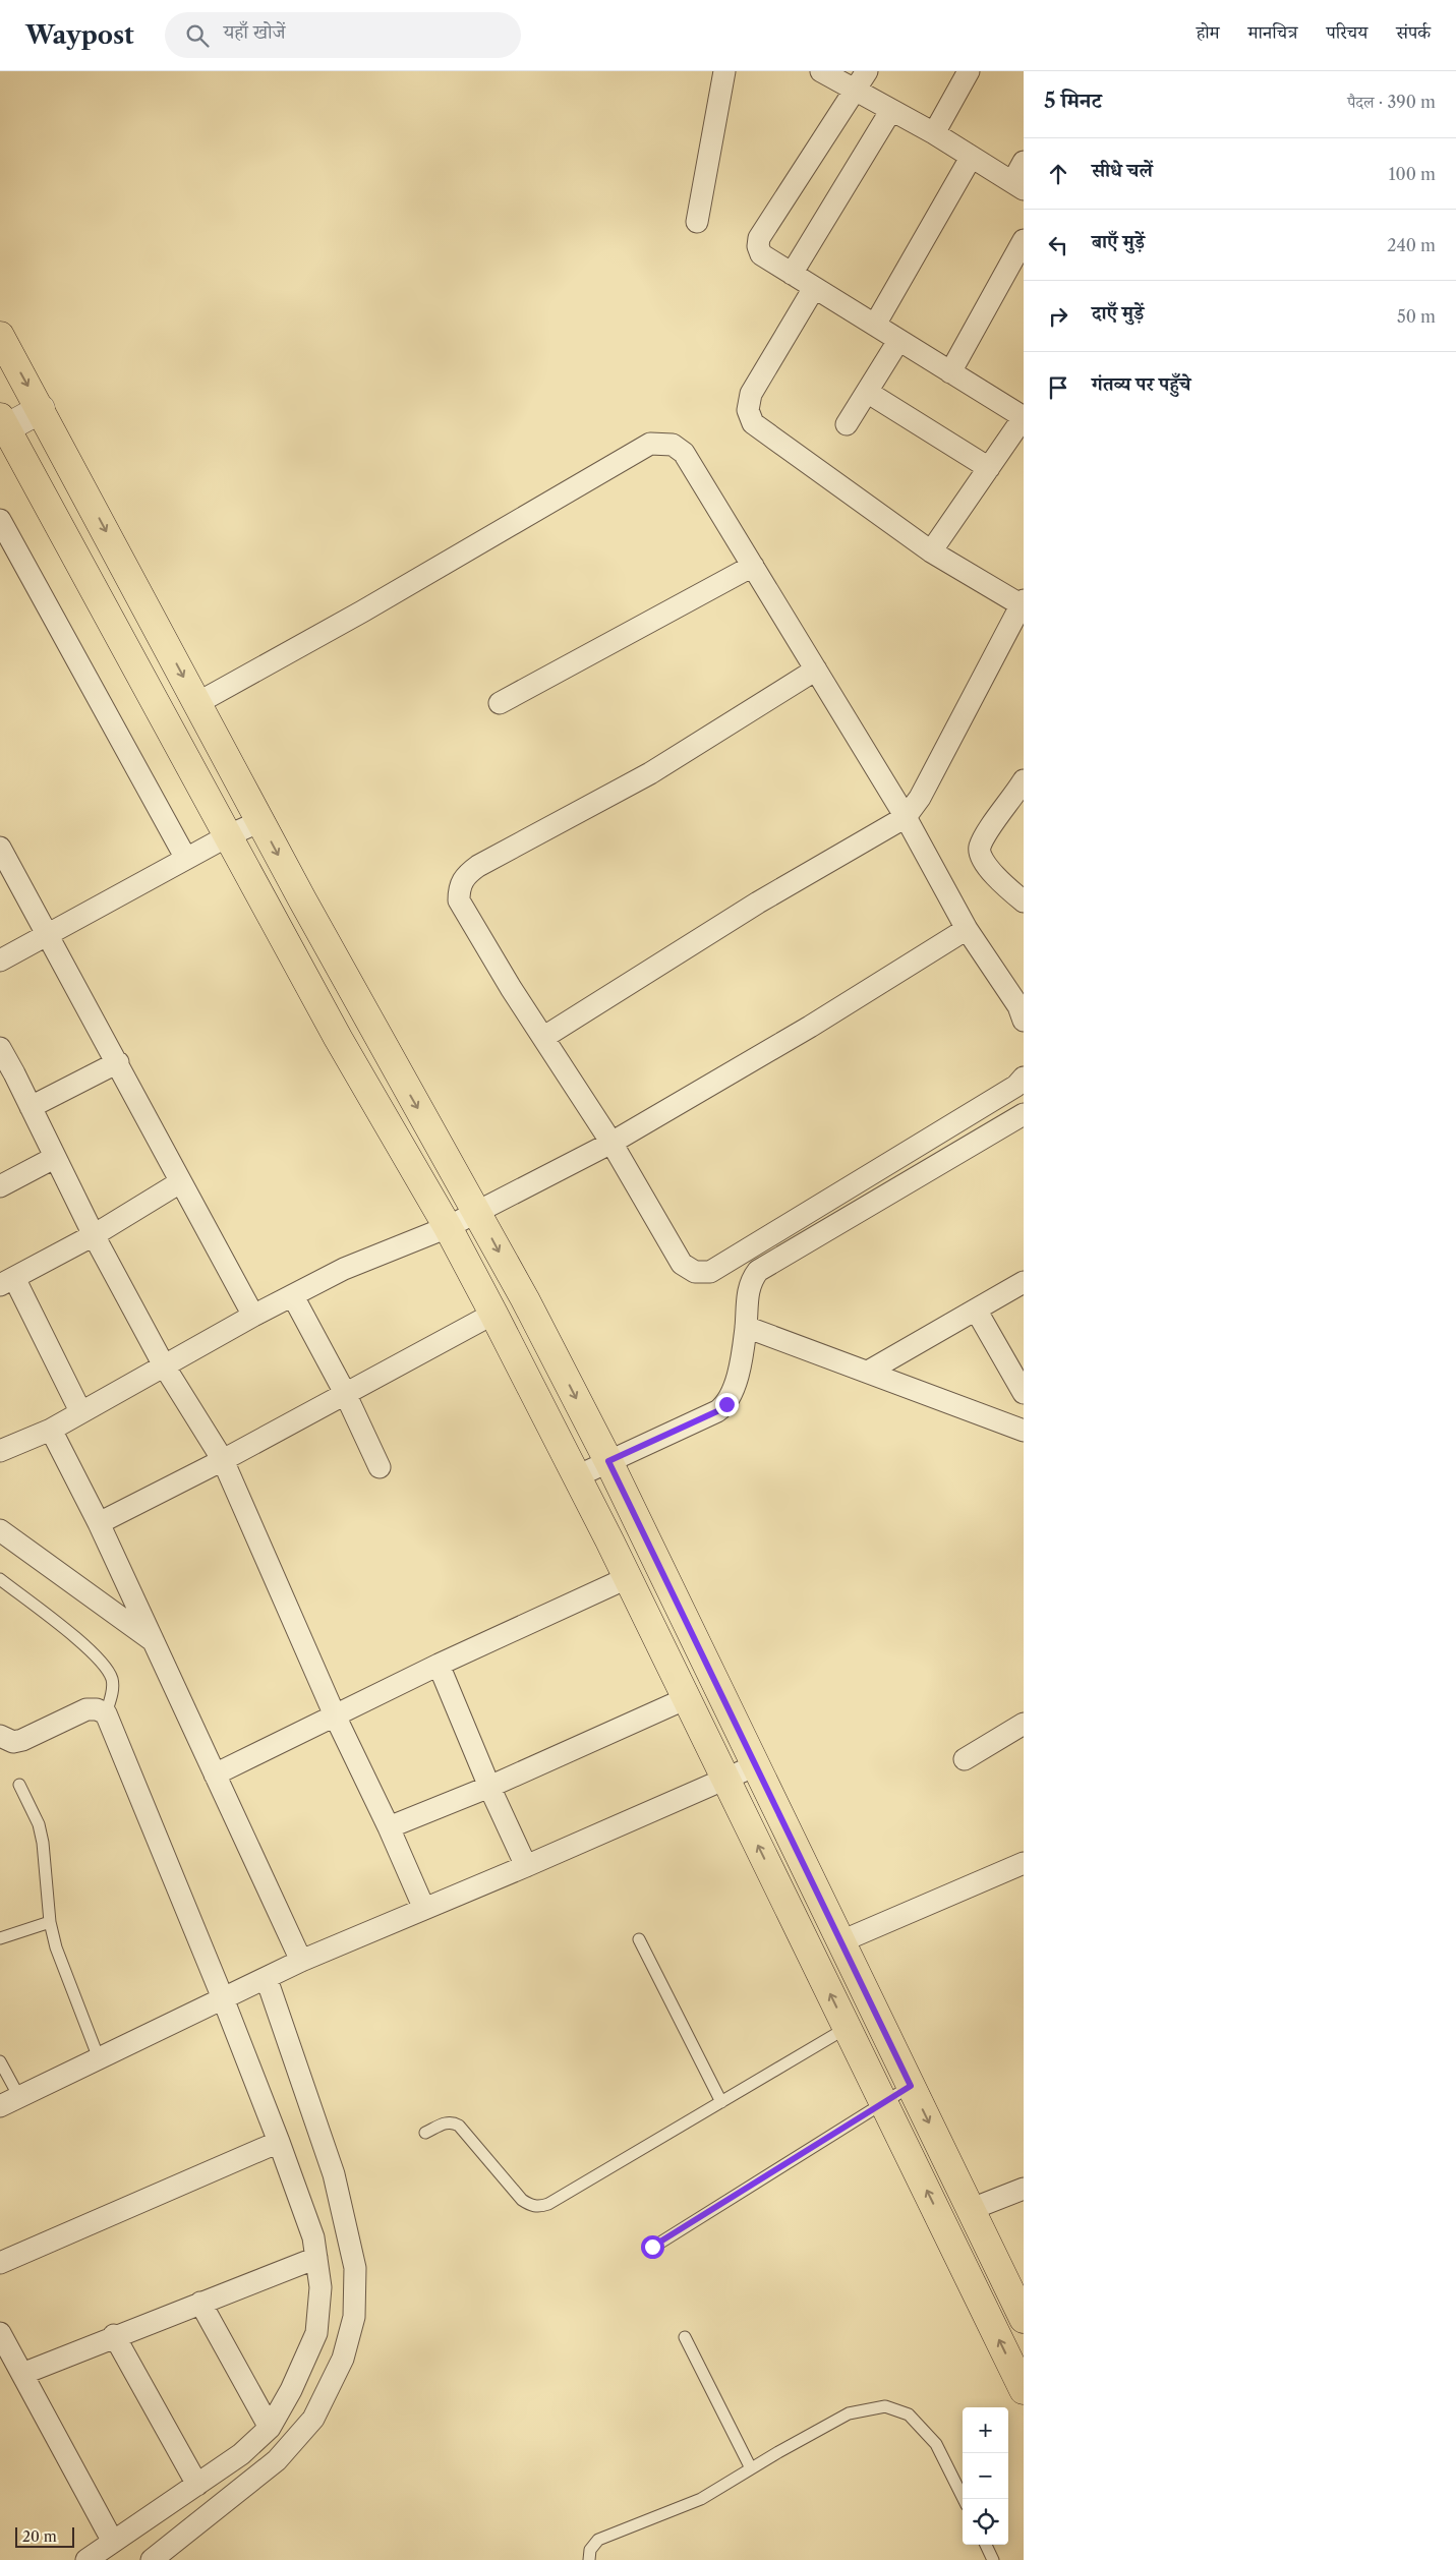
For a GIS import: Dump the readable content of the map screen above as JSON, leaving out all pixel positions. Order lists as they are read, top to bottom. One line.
{"scale_bar":"20 m","page":{"header":"Waypost","search":"यहाँ खोजें","nav":["होम","मानचित्र","परिचय","संपर्क"],"heading":["5 मिनट","पैदल · 390 m"],"list":[["सीधे चलें","100 m"],["बाएँ मुड़ें","240 m"],["दाएँ मुड़ें","50 m"],"गंतव्य पर पहुँचे"],"map_buttons":["+","−"],"scale":"20 m"}}
